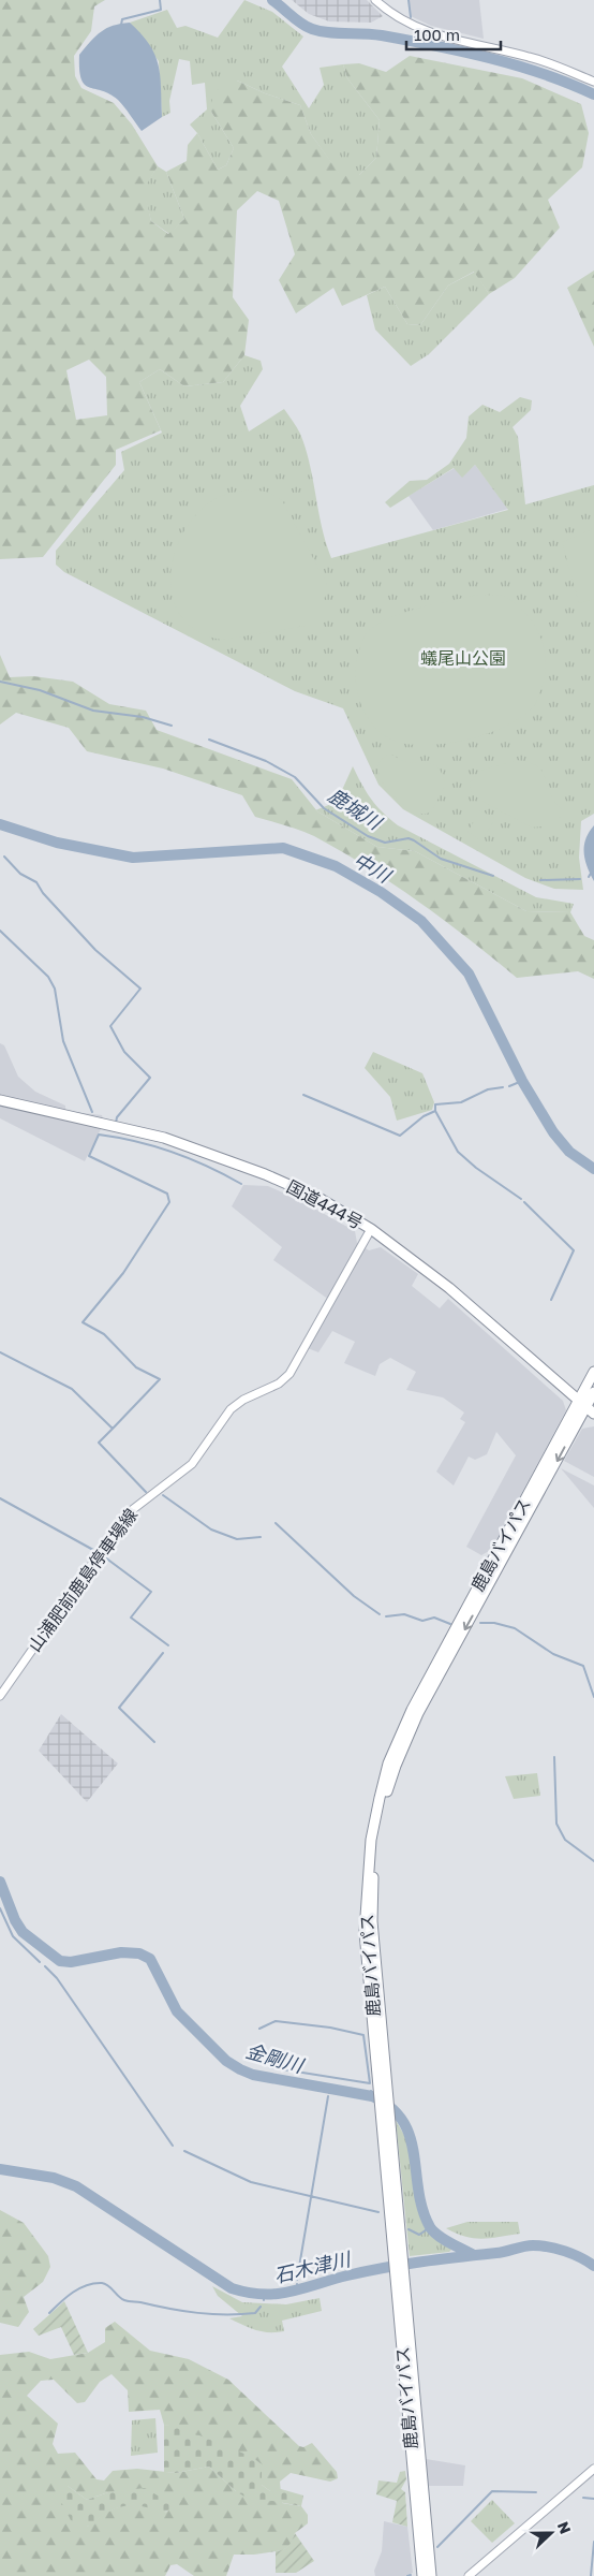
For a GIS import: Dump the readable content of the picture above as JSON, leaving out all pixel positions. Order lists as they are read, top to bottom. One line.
{"streets":{"highway":["国道444号","鹿島バイパス"],"main road":["山浦肥前鹿島停車場線"]},"crossings":[["国道444号","鹿島バイパス"],["国道444号","山浦肥前鹿島停車場線"]],"water":["鹿城川","中川","金剛川","石木津川"],"parks":["蟻尾山公園"],"scale_bar":"100 m","north":"right"}
